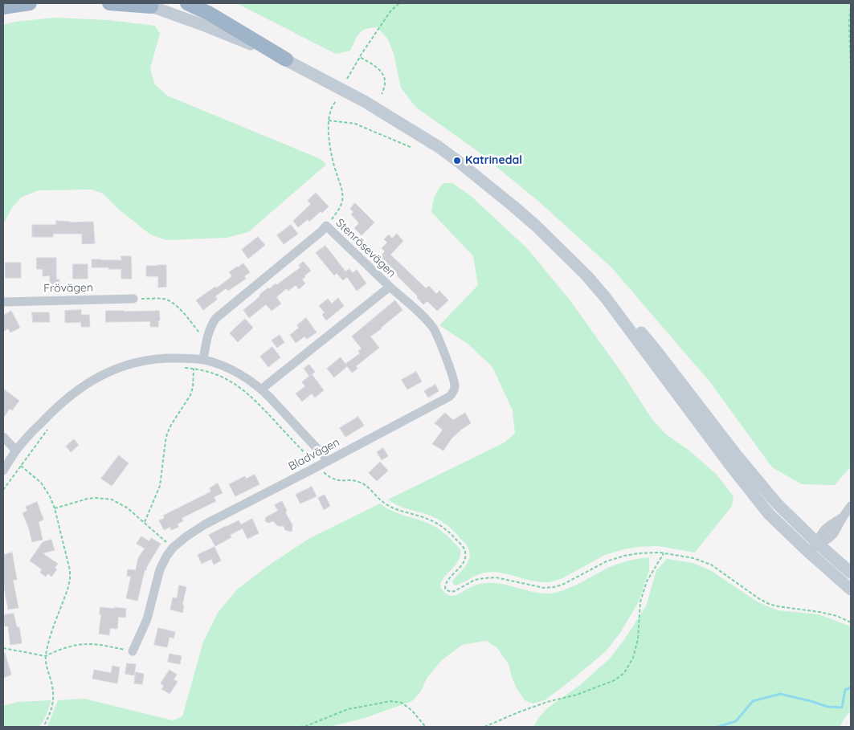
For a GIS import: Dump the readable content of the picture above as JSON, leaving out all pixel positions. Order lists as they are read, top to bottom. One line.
{"streets":{"street":["Stenrösevägen","Frövägen","Bladvägen"]},"crossings":[["Stenrösevägen","Bladvägen"]],"places":["Katrinedal"]}
